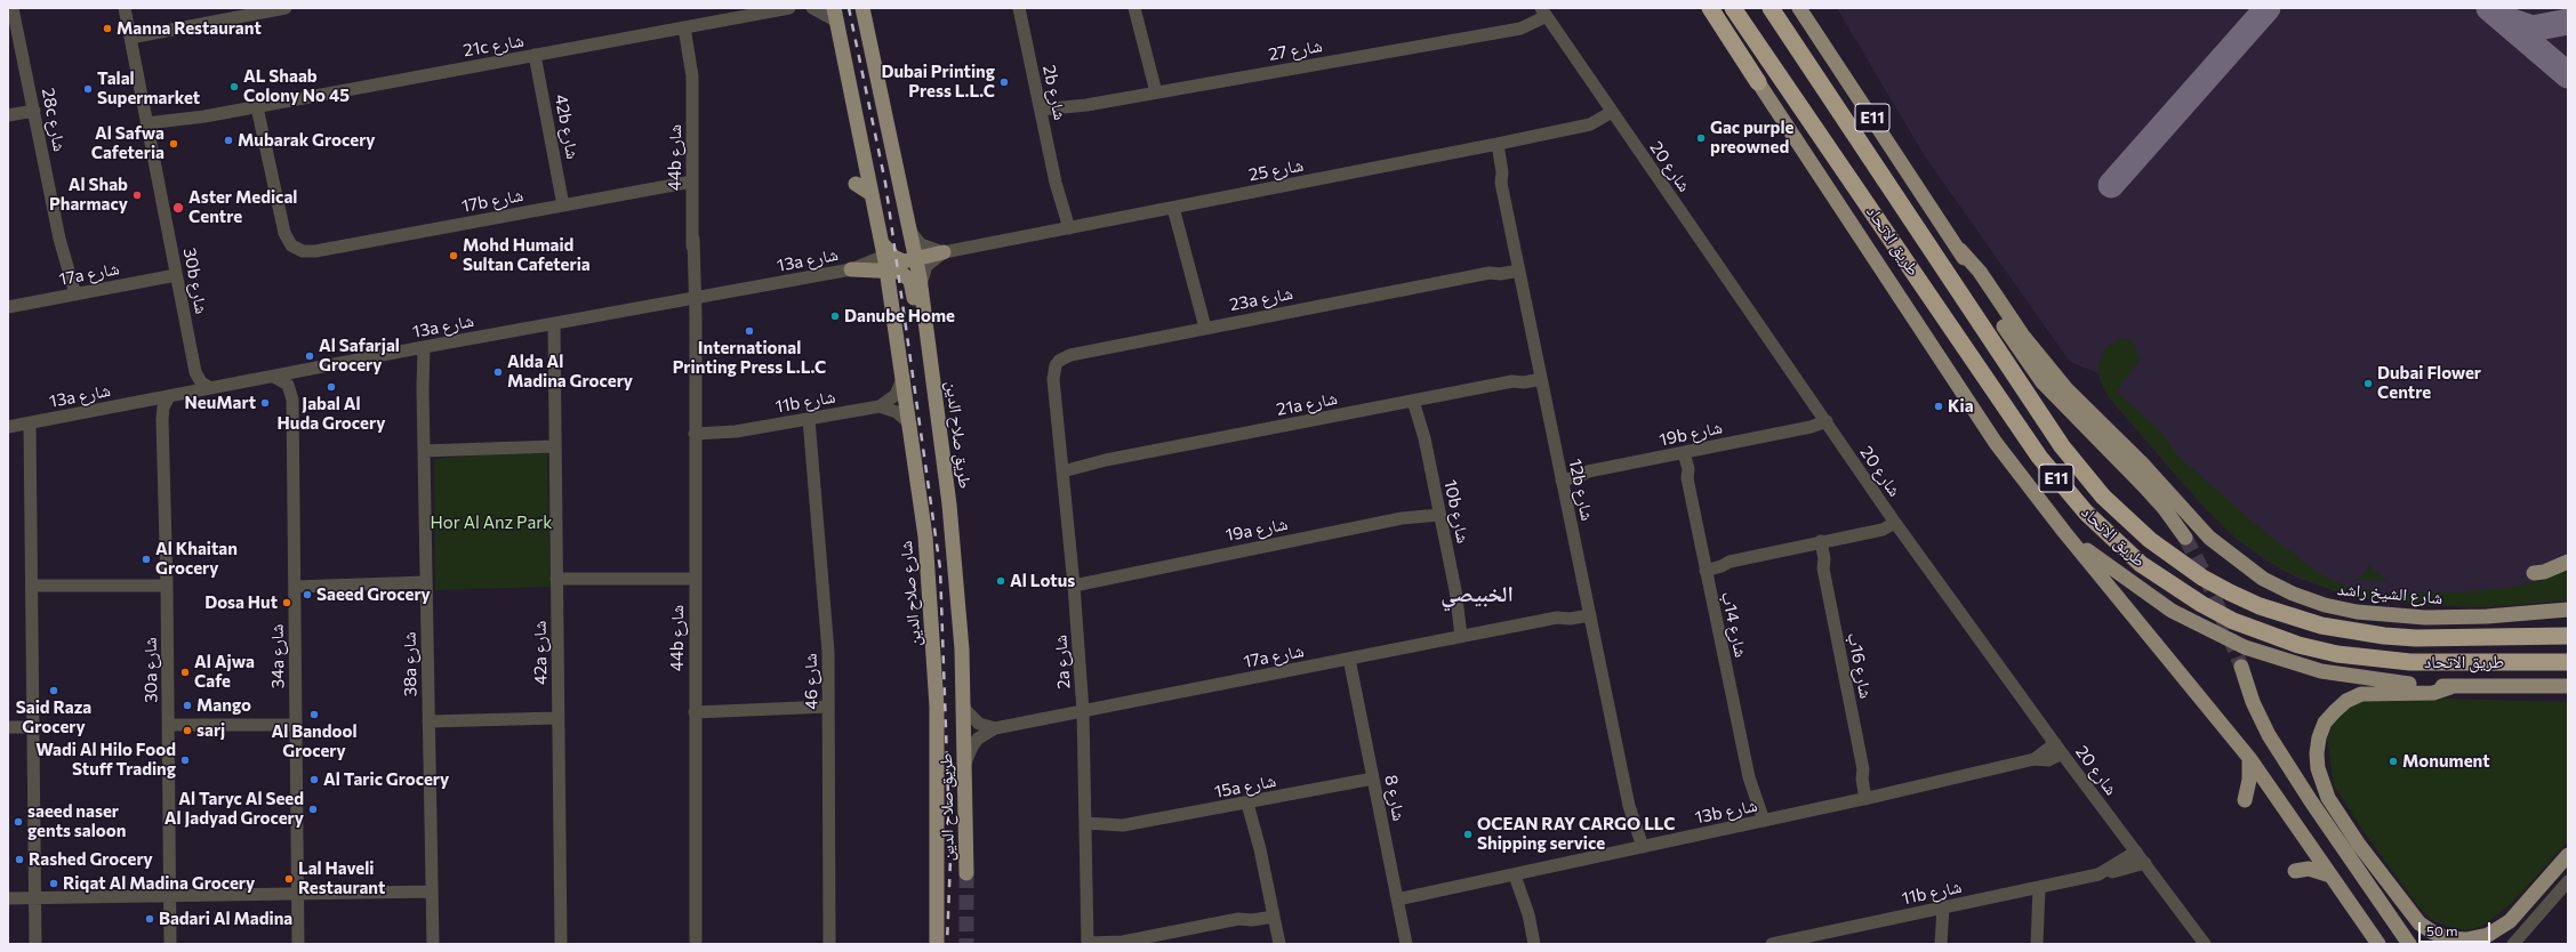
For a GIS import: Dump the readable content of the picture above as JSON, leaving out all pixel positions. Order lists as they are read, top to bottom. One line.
{"streets":{"highway":["E11","طريق الاتحاد"],"main road":["طريق صلاح الدين","شارع صلاح الدين","شارع الشيخ راشد"],"street":["21c شارع","شارع 27","2b شارع","28c شارع","42b شارع","44b شارع","شارع 20","شارع 25","17b شارع","13a شارع","17a شارع","30b شارع","23a شارع","11b شارع","21a شارع","19b شارع","12b شارع","10b شارع","19a شارع","شارع 14ب","42a شارع","34a شارع","2a شارع","38a شارع","شارع 16ب","30a شارع","شارع 46","15a شارع","شارع 8","13b شارع"]},"crossings":[["21c شارع","42b شارع"],["21c شارع","44b شارع"],["21c شارع","17b شارع"],["21c شارع","30b شارع"],["شارع 27","2b شارع"],["شارع 27","شارع 20"],["2b شارع","شارع 25"],["E11","شارع الشيخ راشد"],["28c شارع","17a شارع"],["42b شارع","17b شارع"],["44b شارع","17b شارع"],["44b شارع","13a شارع"],["44b شارع","11b شارع"],["شارع 20","شارع 25"],["شارع 20","11b شارع"],["شارع 20","19b شارع"],["شارع 20","13b شارع"],["شارع 25","طريق صلاح الدين"],["شارع 25","12b شارع"],["13a شارع","30b شارع"],["13a شارع","شارع صلاح الدين"],["13a شارع","42a شارع"],["13a شارع","34a شارع"],["13a شارع","38a شارع"],["13a شارع","30a شارع"],["17a شارع","30b شارع"],["17a شارع","طريق صلاح الدين"],["17a شارع","12b شارع"],["17a شارع","10b شارع"],["17a شارع","2a شارع"],["17a شارع","شارع 8"],["23a شارع","12b شارع"],["23a شارع","2a شارع"],["11b شارع","شارع صلاح الدين"],["11b شارع","شارع 46"],["21a شارع","12b شارع"],["21a شارع","10b شارع"],["21a شارع","2a شارع"],["19b شارع","12b شارع"],["19b شارع","شارع 14ب"],["12b شارع","13b شارع"],["10b شارع","19a شارع"],["19a شارع","2a شارع"],["شارع 14ب","13b شارع"],["2a شارع","15a شارع"],["شارع 16ب","13b شارع"],["15a شارع","شارع 8"],["شارع 8","13b شارع"]],"districts":["الخبيصي"],"parks":["Hor Al Anz Park"],"places":["Manna Restaurant","Dubai Printing Press L.L.C","AL Shaab Colony No 45","Talal Supermarket","Gac purple preowned","Mubarak Grocery","Al Safwa Cafeteria","Al Shab Pharmacy","Aster Medical Centre","Mohd Humaid Sultan Cafeteria","Danube Home","International Printing Press L.L.C","Al Safarjal Grocery","Alda Al Madina Grocery","Dubai Flower Centre","Jabal Al Huda Grocery","NeuMart","Kia","Al Khaitan Grocery","Al Lotus","Saeed Grocery","Dosa Hut","Al Ajwa Cafe","Said Raza Grocery","Mango","Al Bandool Grocery","sarj","Wadi Al Hilo Food Stuff Trading","Monument","Al Taric Grocery","Al Taryc Al Seed Al Jadyad Grocery","saeed naser gents saloon","OCEAN RAY CARGO LLC Shipping service","Rashed Grocery","Lal Haveli Restaurant","Riqat Al Madina Grocery","Badari Al Madina"],"scale_bar":"50 m"}
